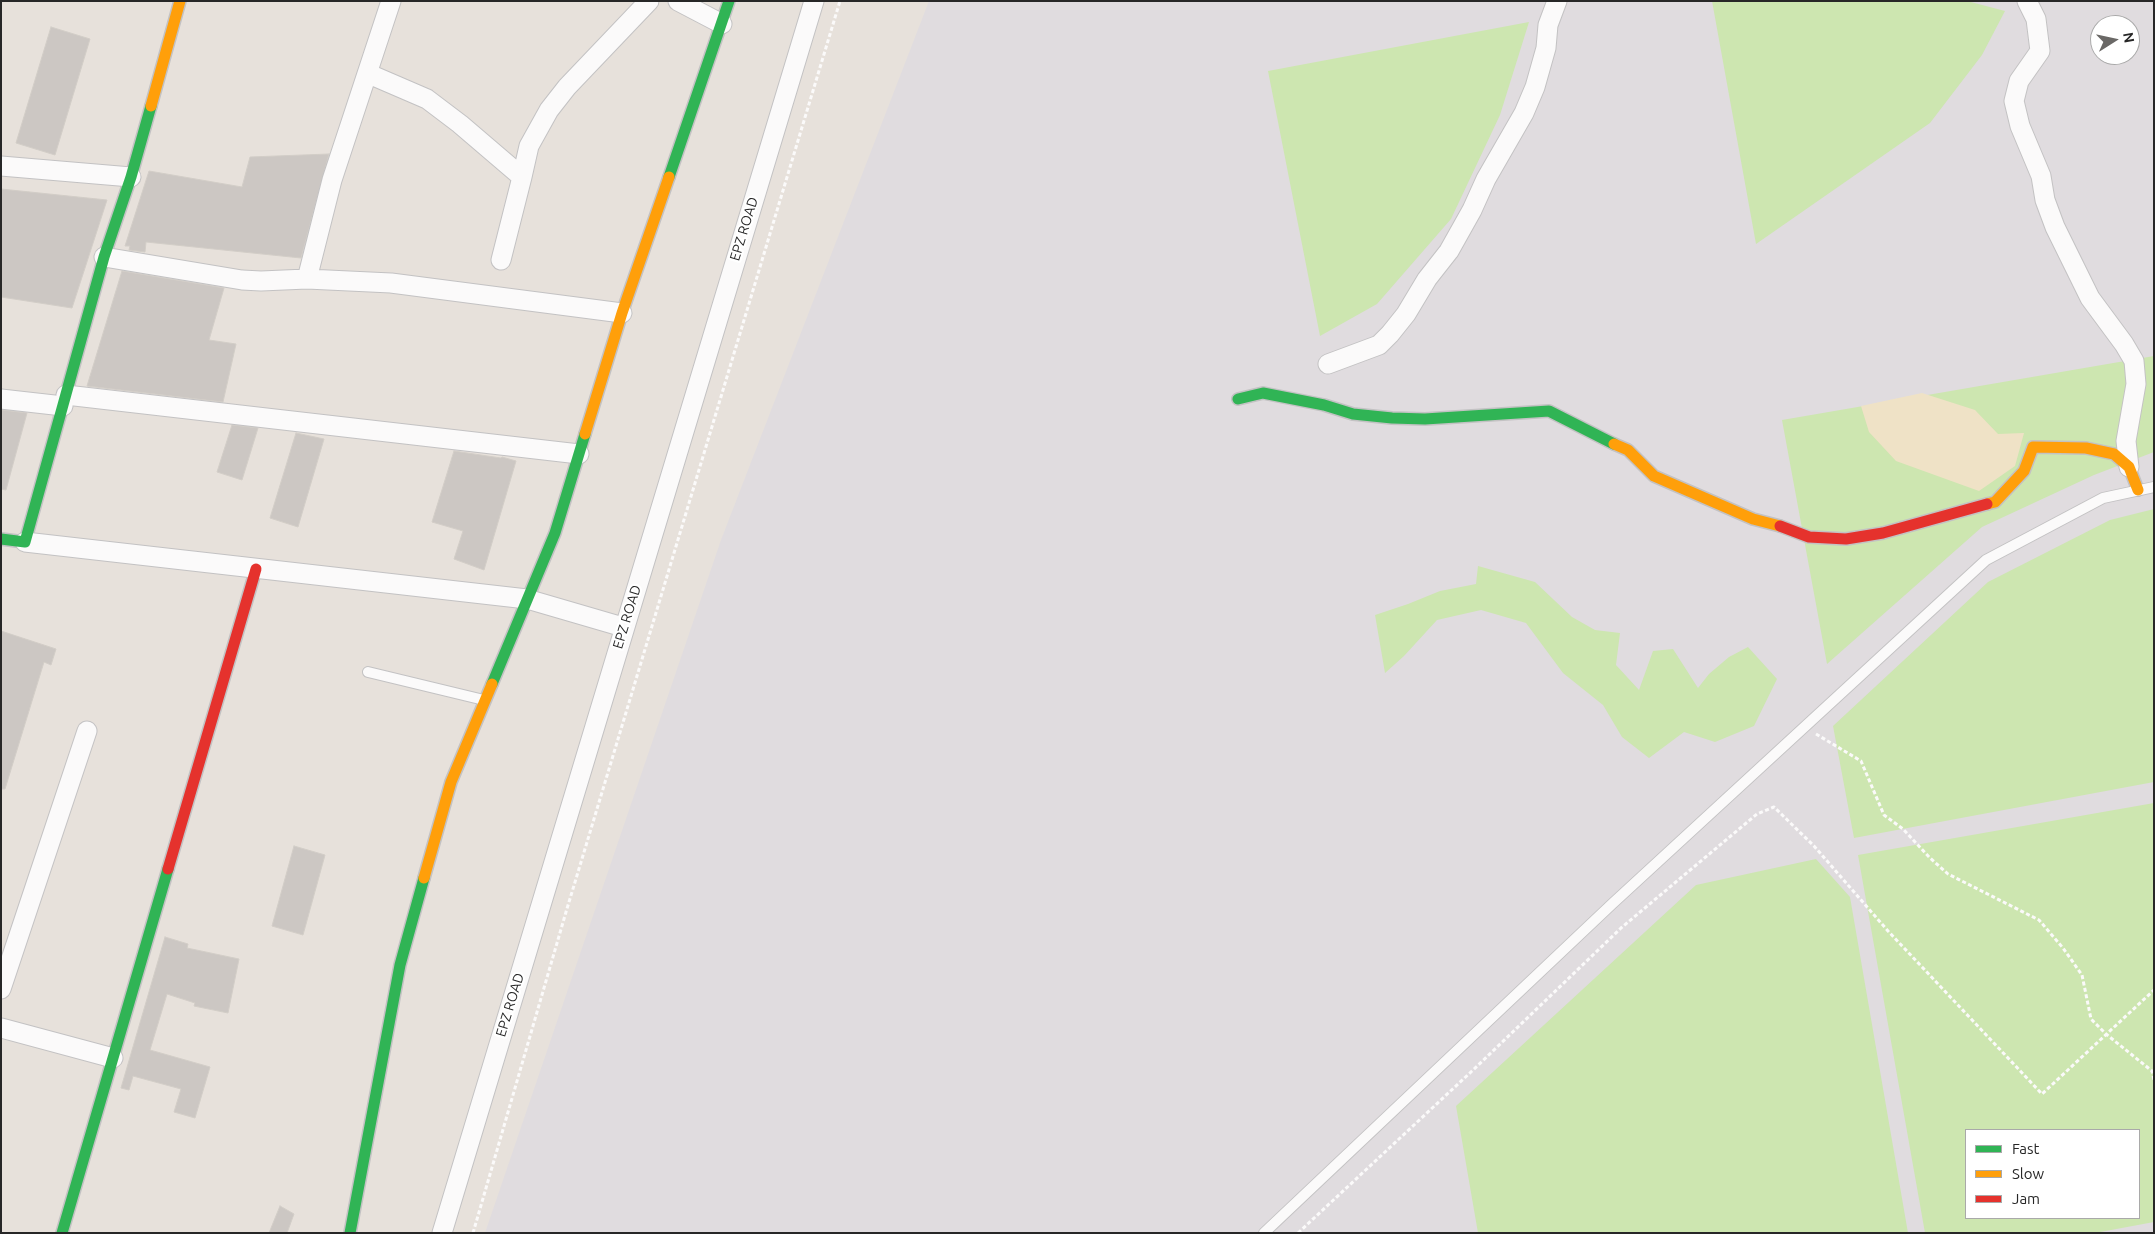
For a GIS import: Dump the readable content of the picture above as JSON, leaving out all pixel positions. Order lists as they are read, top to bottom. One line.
{"streets":{"street":["EPZ ROAD"]},"legend":["Fast","Slow","Jam"],"north":"right"}
